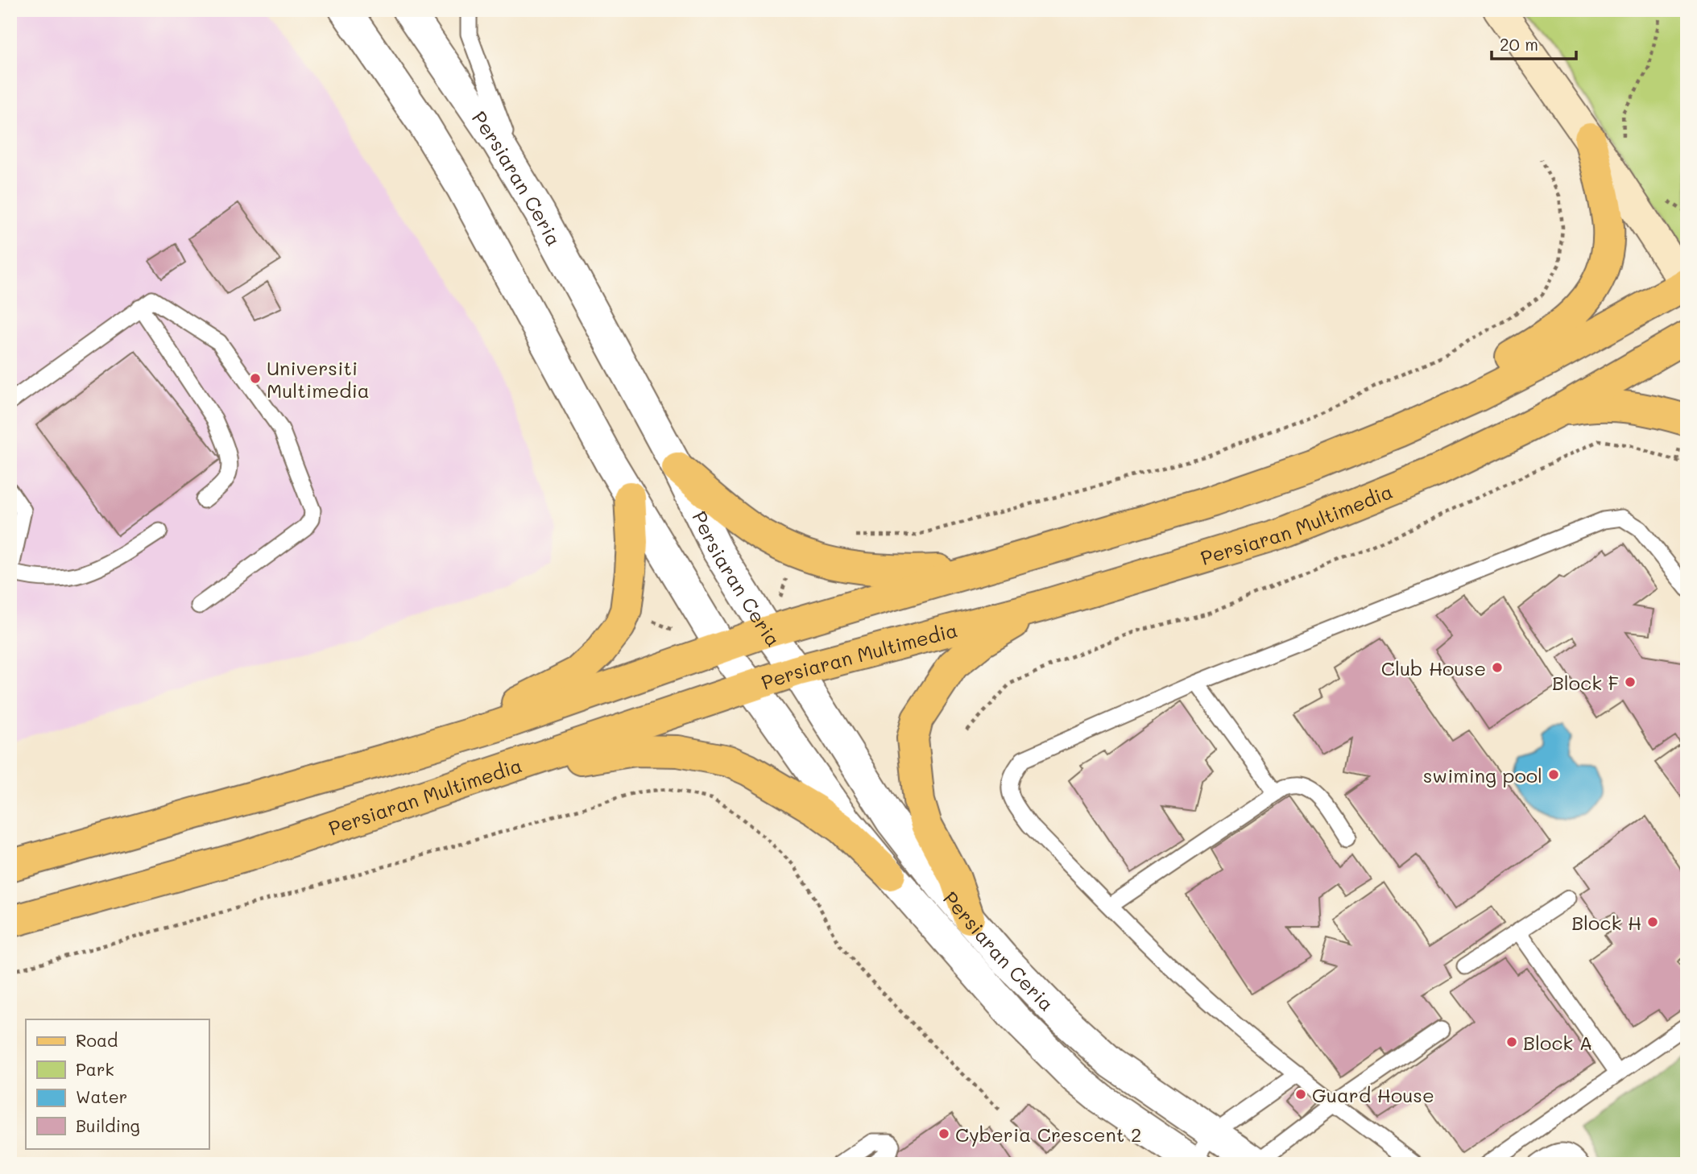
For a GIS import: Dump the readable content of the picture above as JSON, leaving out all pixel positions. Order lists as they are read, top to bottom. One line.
{"streets":{"main road":["Persiaran Multimedia"],"street":["Persiaran Ceria"]},"crossings":[["Persiaran Ceria","Persiaran Multimedia"]],"places":["Universiti Multimedia","Club House","Block F","swiming pool","Block H","Block A","Guard House","Cyberia Crescent 2"],"legend":["Road","Park","Water","Building"],"scale_bar":"20 m"}
